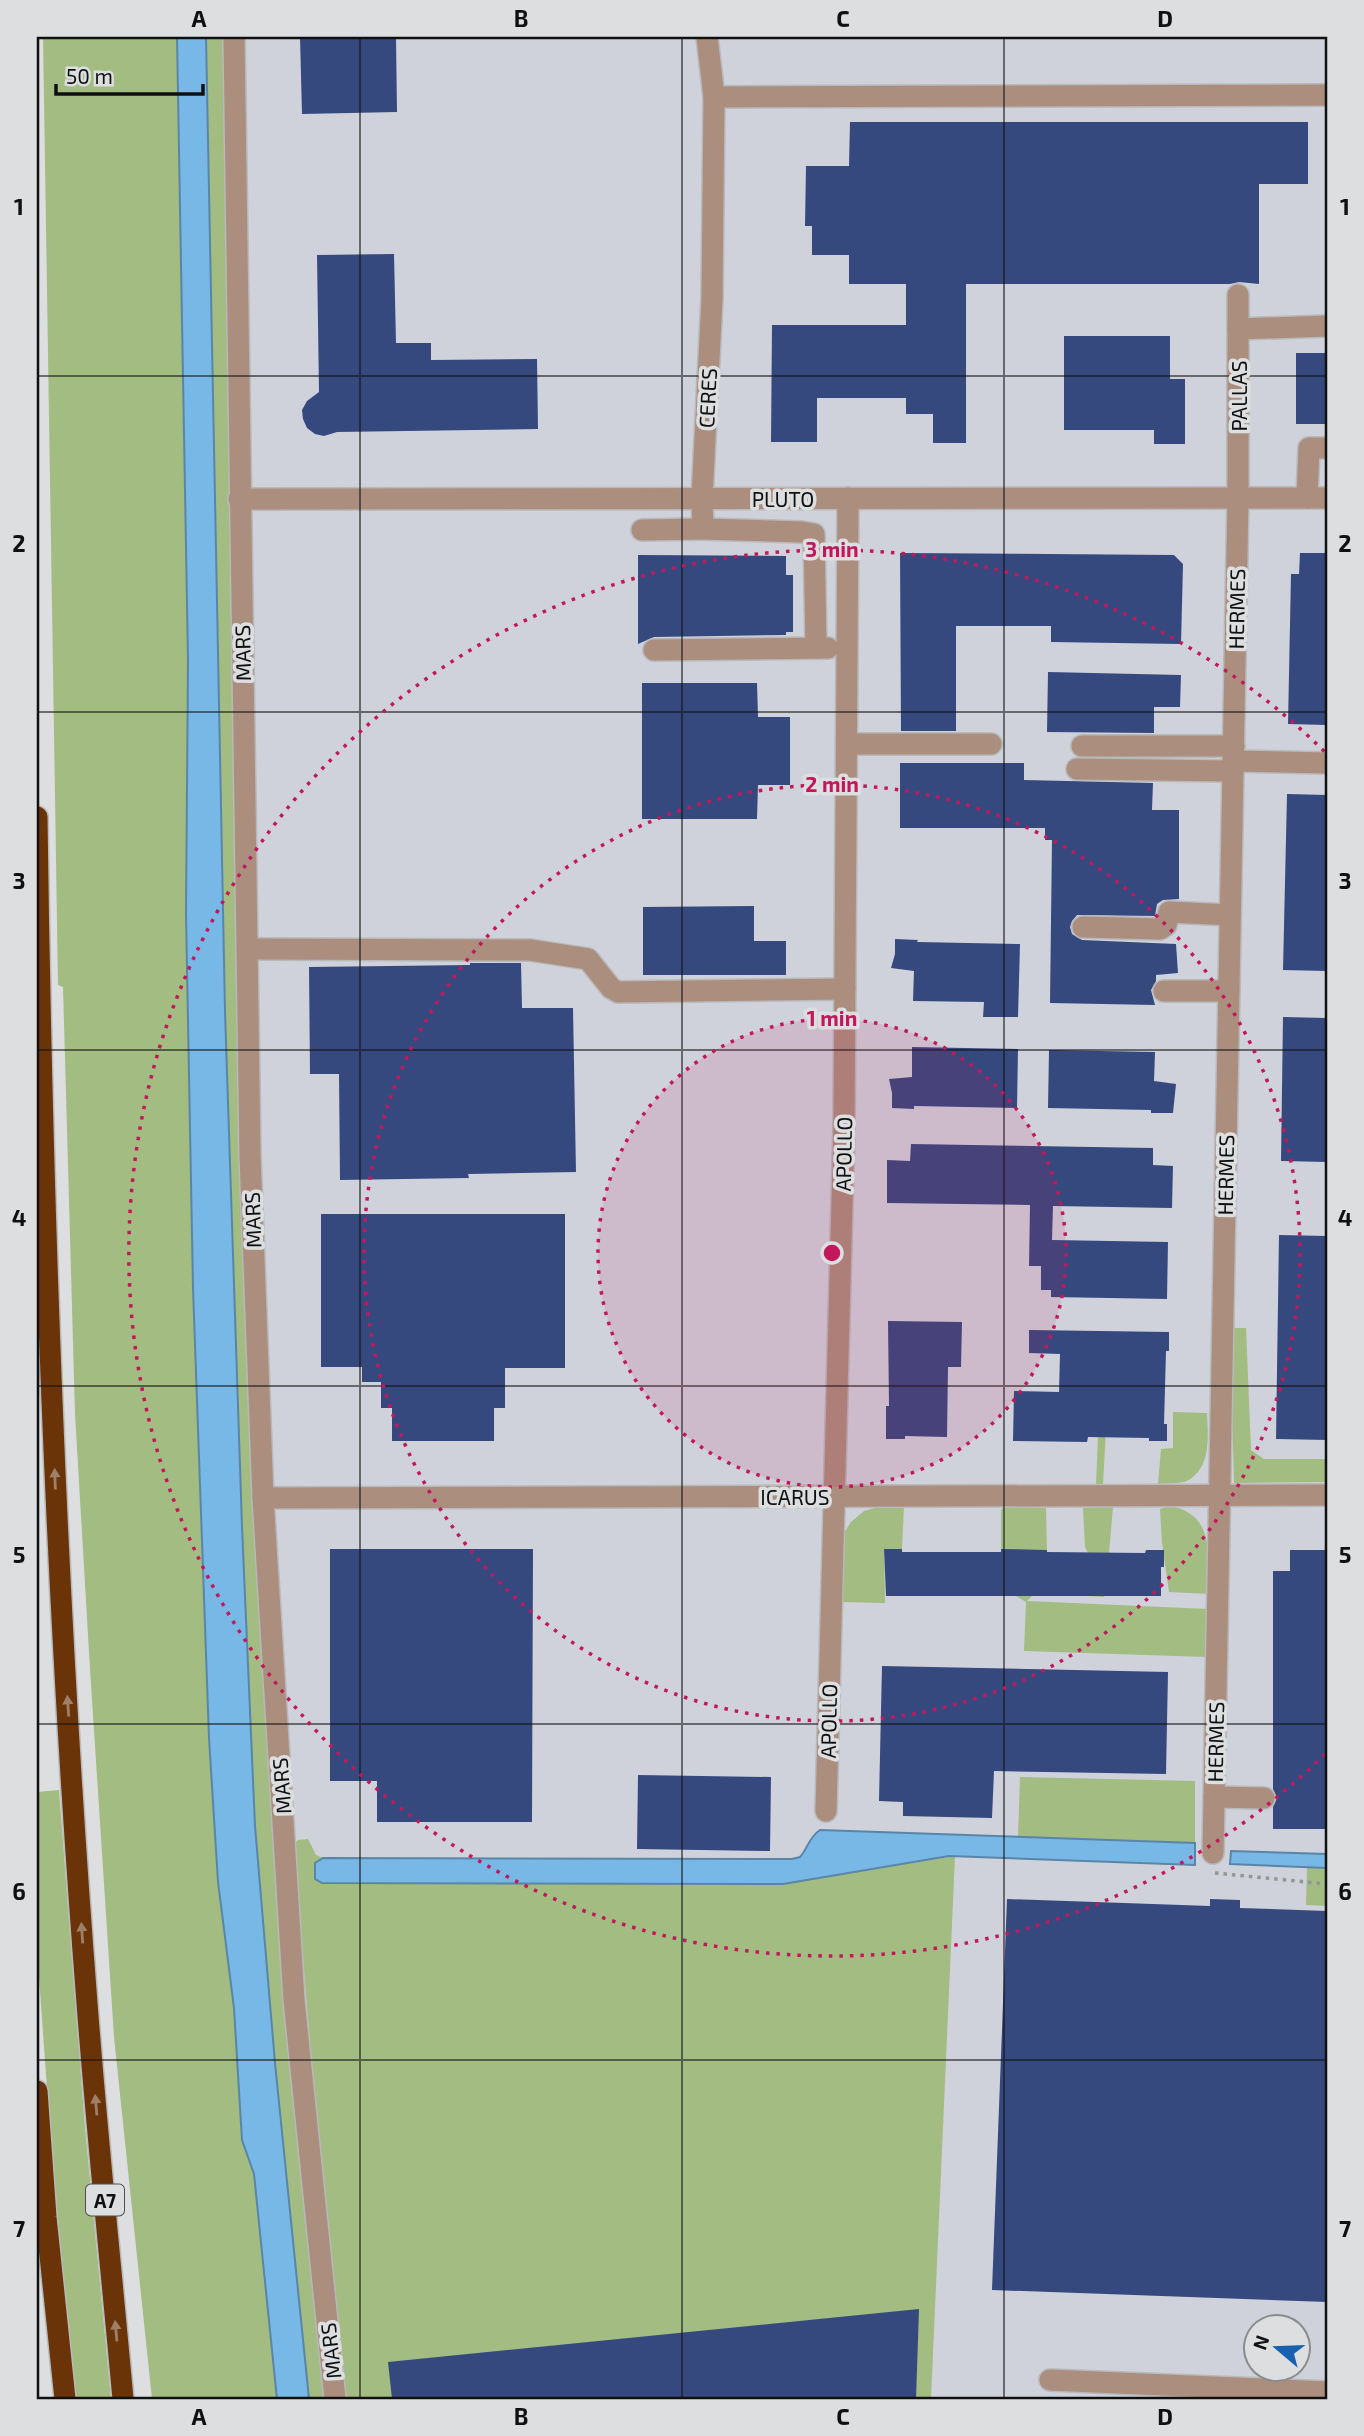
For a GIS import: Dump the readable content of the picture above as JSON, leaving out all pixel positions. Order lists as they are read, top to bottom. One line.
{"streets":{"highway":["A7"],"street":["PALLAS","CERES","PLUTO","HERMES","MARS","APOLLO","ICARUS"]},"crossings":[["PALLAS","PLUTO"],["PALLAS","HERMES"],["CERES","PLUTO"],["PLUTO","HERMES"],["PLUTO","MARS"],["PLUTO","APOLLO"],["HERMES","ICARUS"],["MARS","ICARUS"],["APOLLO","ICARUS"]],"scale_bar":"50 m","north":"left","grid":{"columns":["A","B","C","D"],"rows":["1","2","3","4","5","6","7"]},"rings":["3 min","2 min","1 min"]}
